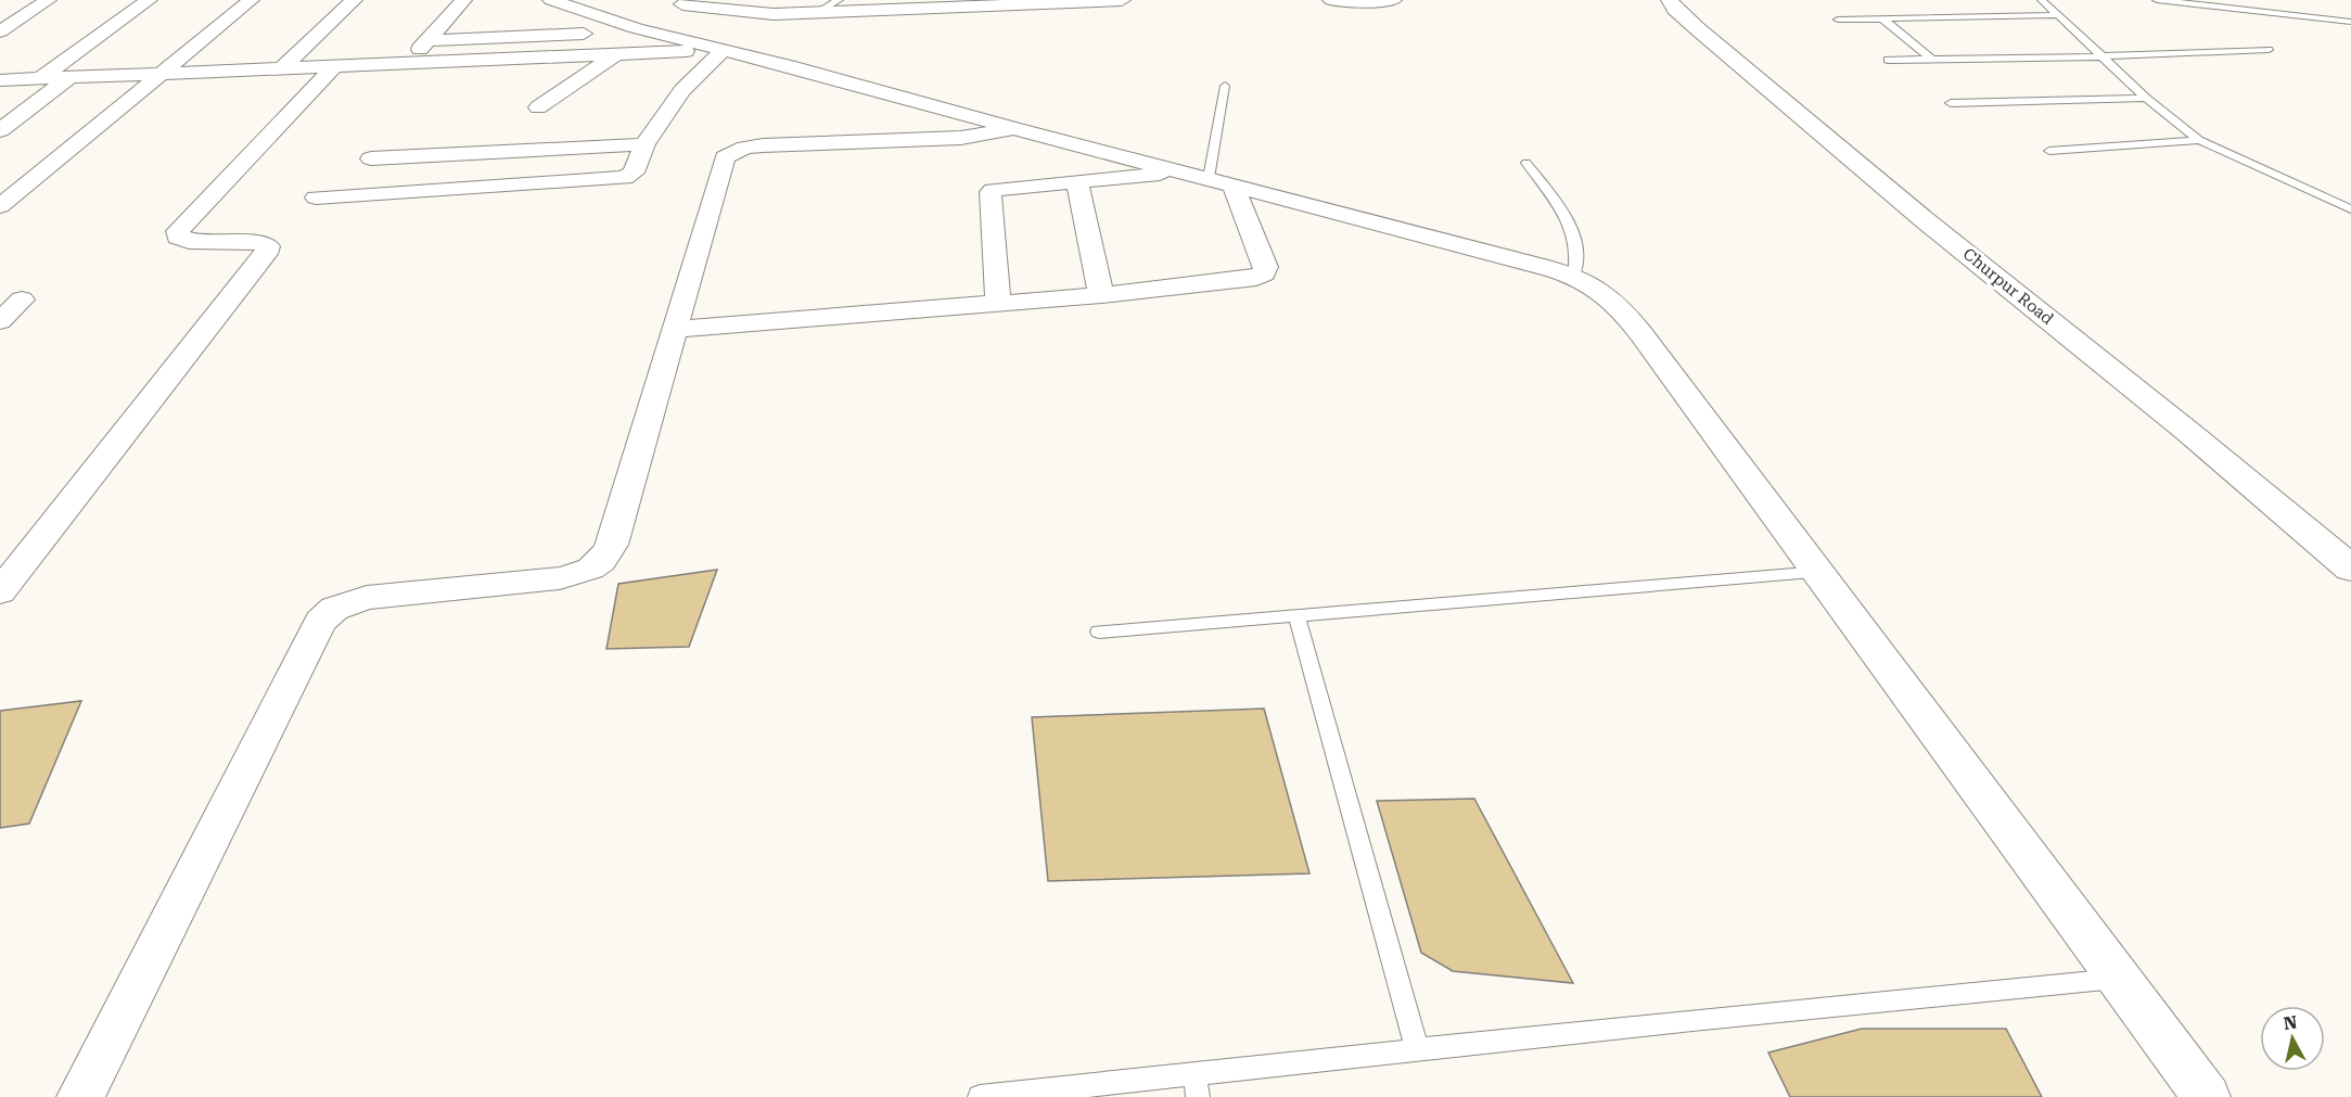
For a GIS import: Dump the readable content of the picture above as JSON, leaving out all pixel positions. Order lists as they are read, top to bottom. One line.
{"streets":{"street":["Churpur Road"]},"north":"top"}
